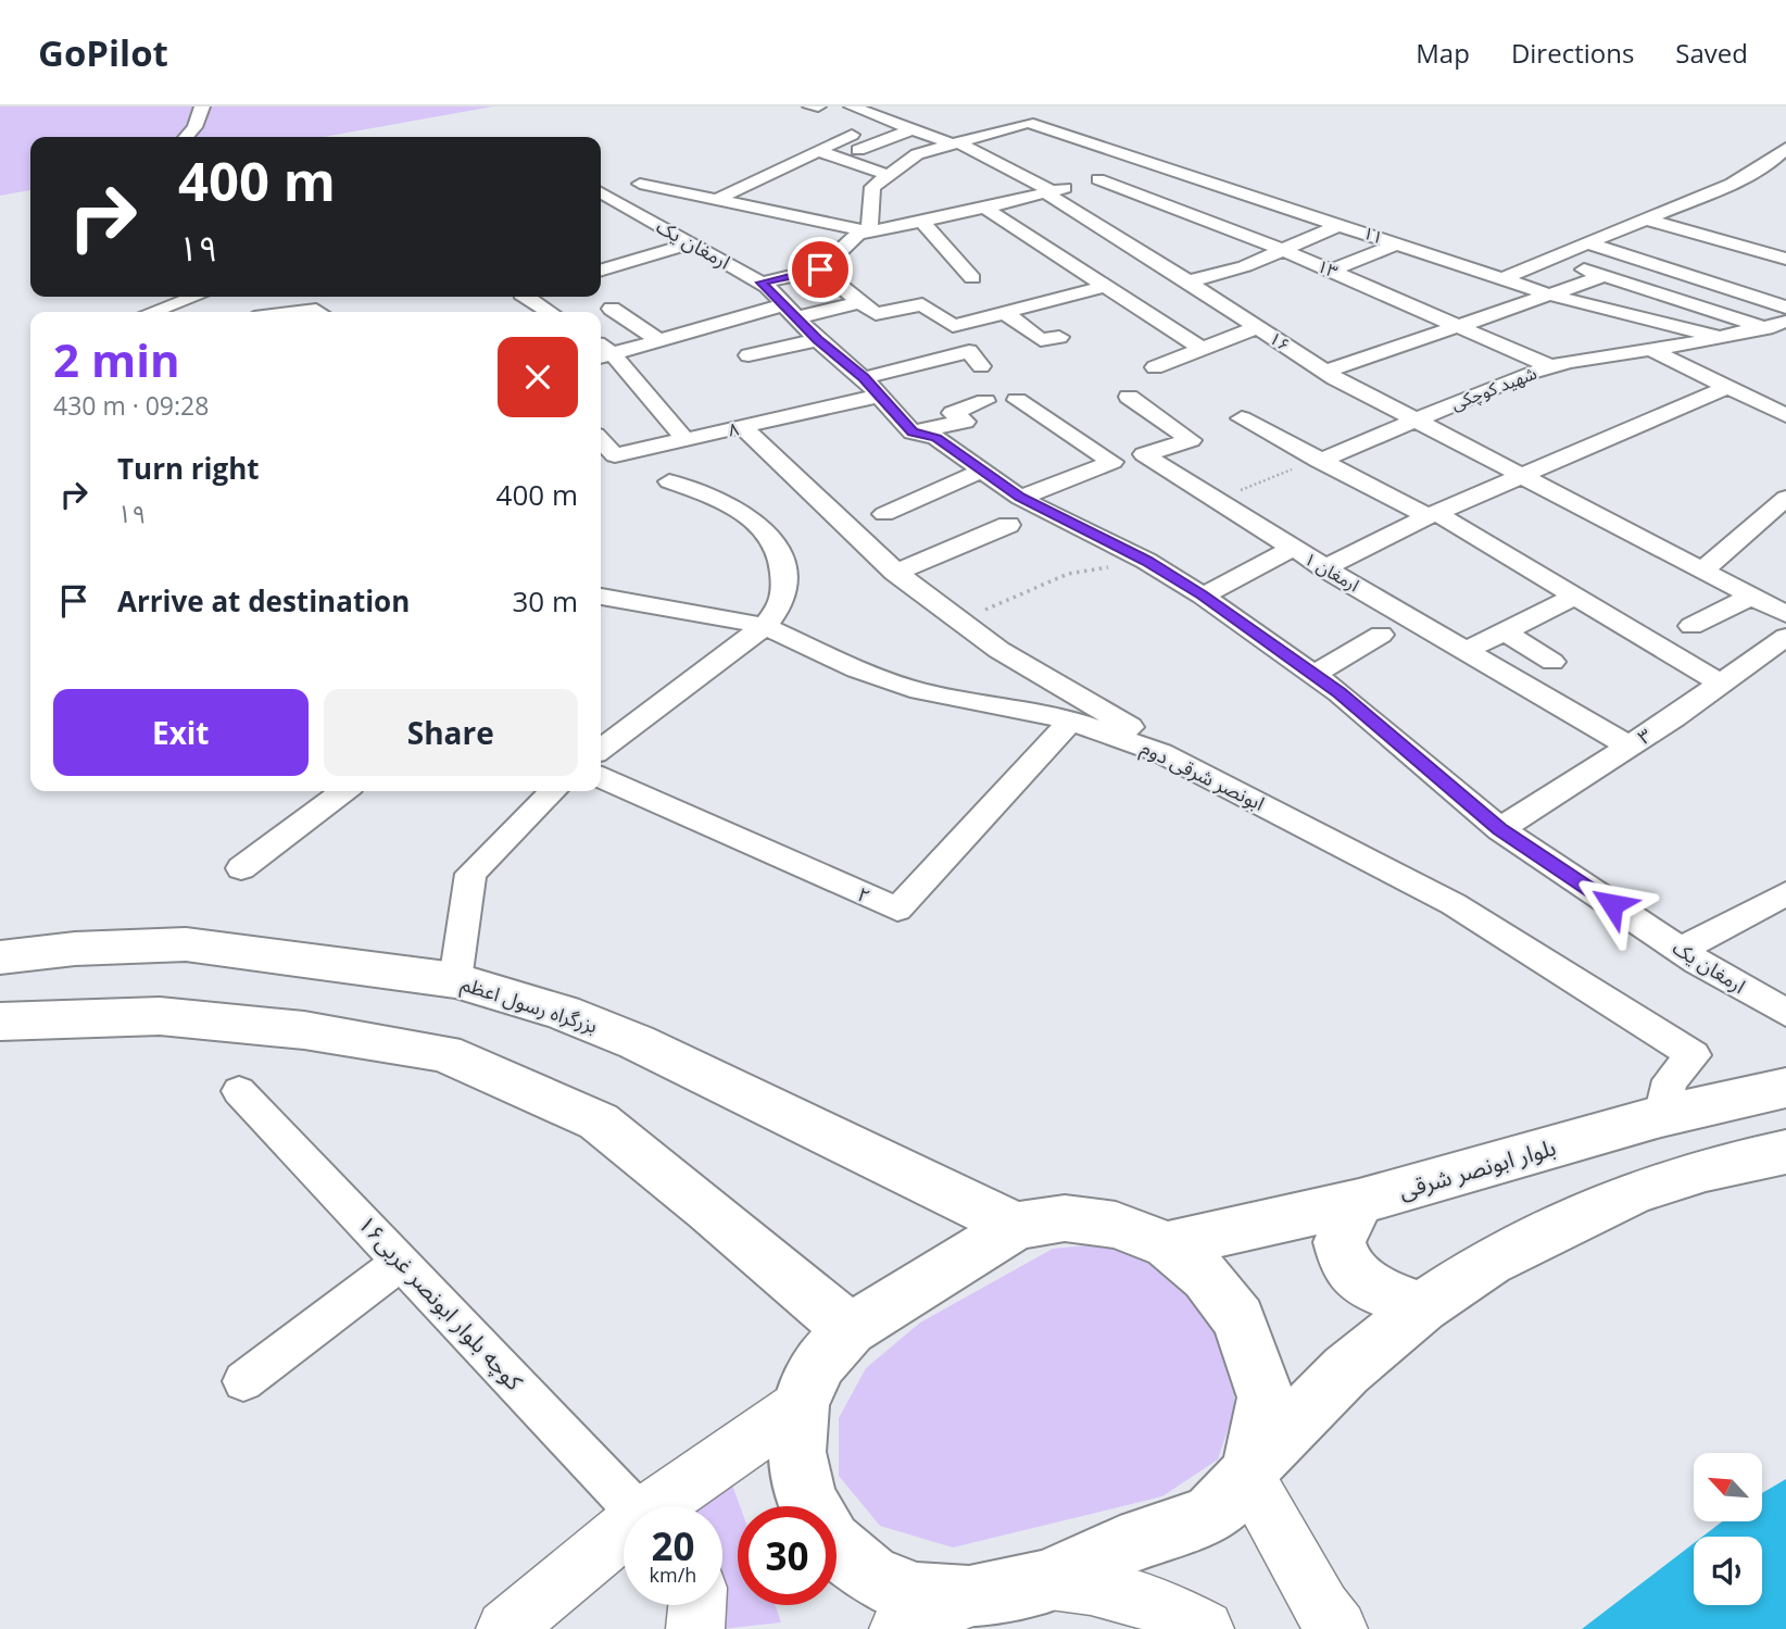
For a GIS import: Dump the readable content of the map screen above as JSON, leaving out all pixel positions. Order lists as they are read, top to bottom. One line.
{"streets":{"highway":["بزرگراه رسول اعظم","بلوار ابونصر شرقی"],"street":["۱۱","ارمغان یک","۱۳","۱۶","شهید کوچکی","۸","ارمغان ۱","۳","ابونصر شرقی دوم","۲","کوچه بلوار ابونصر غربی۱۶"]},"crossings":[["۱۱","۱۶"],["۱۱","شهید کوچکی"],["ارمغان یک","۸"],["ارمغان یک","۳"],["۱۳","شهید کوچکی"],["۱۶","شهید کوچکی"],["ارمغان ۱","۳"],["ابونصر شرقی دوم","۲"],["ابونصر شرقی دوم","بلوار ابونصر شرقی"]],"north":"top left","page":{"header":"GoPilot","nav":["Map","Directions","Saved"],"turn":["400 m","۱۹"],"heading":["2 min","430 m · 09:28"],"list":[{"name":"Turn right","note":"۱۹","value":"400 m"},{"name":"Arrive at destination","value":"30 m"}],"buttons":["Exit","Share"],"speed":"20 km/h","limit":"30"}}
